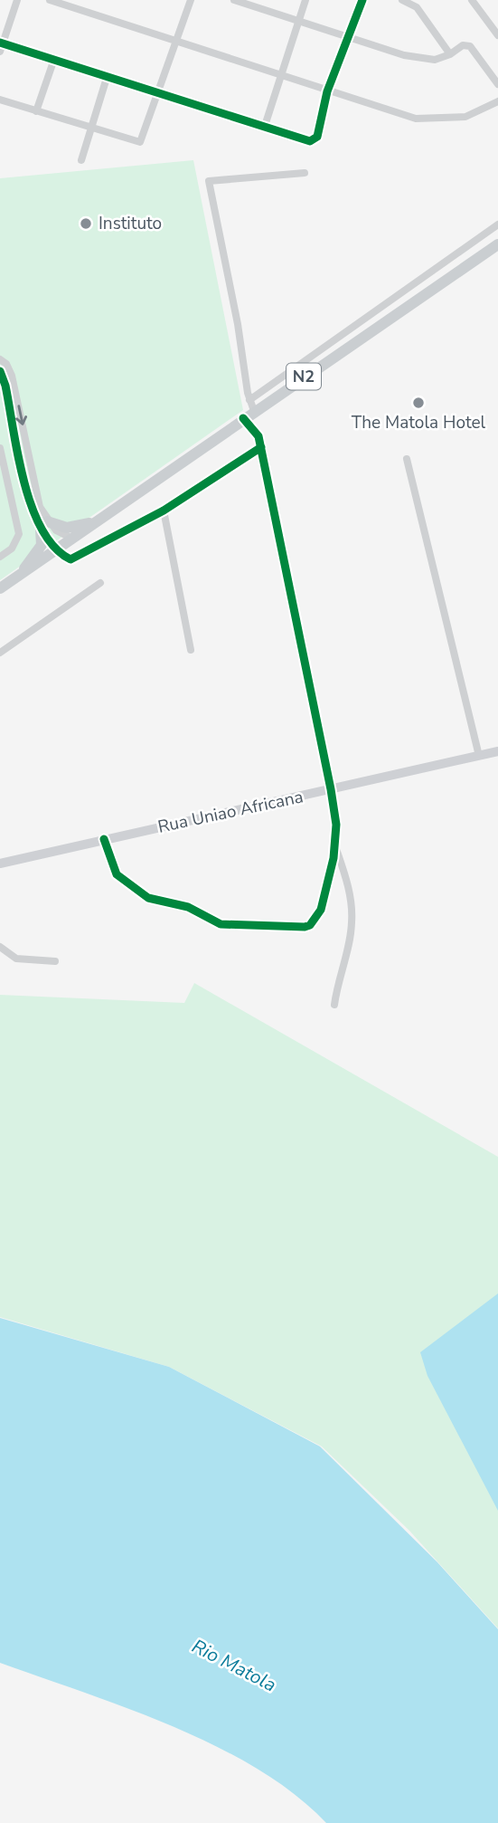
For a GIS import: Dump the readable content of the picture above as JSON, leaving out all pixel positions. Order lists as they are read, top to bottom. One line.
{"streets":{"main road":["N2","Rua Uniao Africana"]},"water":["Rio Matola"],"places":["Instituto","The Matola Hotel"]}
